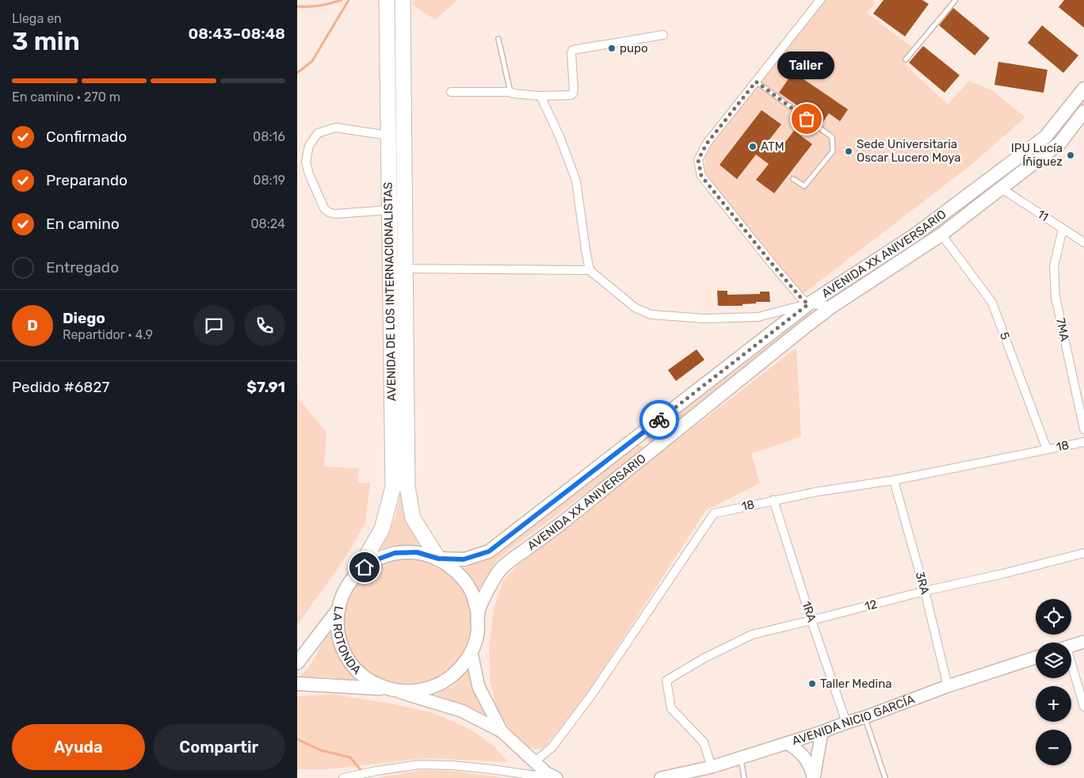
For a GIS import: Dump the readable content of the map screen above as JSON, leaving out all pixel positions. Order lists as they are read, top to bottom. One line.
{"streets":{"highway":["AVENIDA DE LOS INTERNACIONALISTAS"],"main road":["AVENIDA XX ANIVERSARIO","LA ROTONDA","AVENIDA NICIO GARCÍA"],"street":["11","7MA","5","18","3RA","12","1RA"]},"crossings":[["11","AVENIDA XX ANIVERSARIO"],["11","7MA"],["AVENIDA XX ANIVERSARIO","AVENIDA DE LOS INTERNACIONALISTAS"],["AVENIDA XX ANIVERSARIO","5"],["AVENIDA XX ANIVERSARIO","LA ROTONDA"],["AVENIDA DE LOS INTERNACIONALISTAS","LA ROTONDA"],["5","18"],["18","3RA"],["18","1RA"],["3RA","12"],["3RA","AVENIDA NICIO GARCÍA"],["12","1RA"],["12","AVENIDA NICIO GARCÍA"],["1RA","AVENIDA NICIO GARCÍA"]],"places":["pupo","Taller","ATM","Sede Universitaria Oscar Lucero Moya","IPU Lucía Íñiguez","Taller Medina"],"page":{"heading":["3 min","Llega en","08:43–08:48"],"panel":["Diego","Repartidor · 4.9","Pedido #6827","$7.91"],"bubble":"Taller","bar":"En camino · 270 m","list":[["Confirmado","08:16"],["Preparando","08:19"],["En camino","08:24"],"Entregado"],"round":"D","map_buttons":["+","−"],"buttons":["Ayuda","Compartir"]}}
